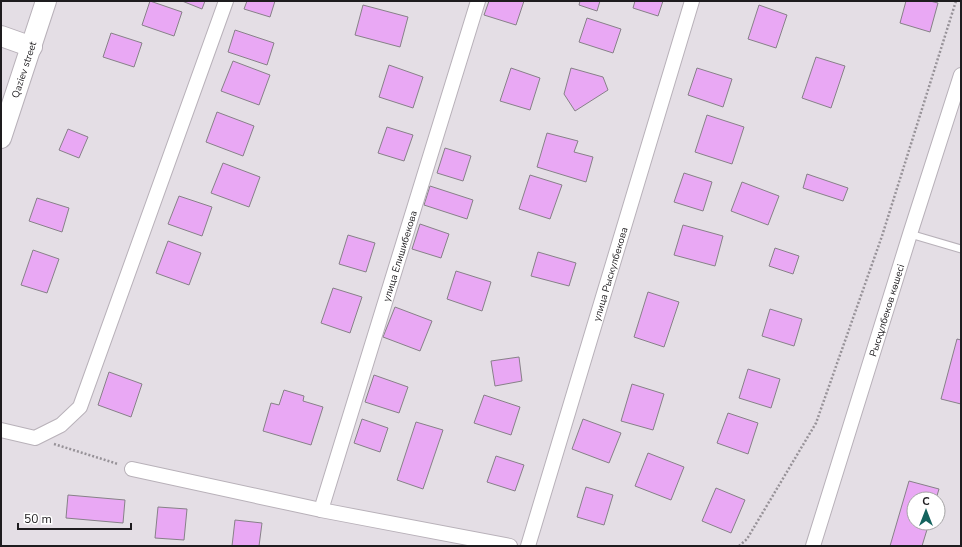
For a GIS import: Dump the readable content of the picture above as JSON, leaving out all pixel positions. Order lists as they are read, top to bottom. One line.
{"streets":{"street":["Qaziev street","улица Елишибекова","улица Рыскулбекова","Рысқұлбеков көшесі"]},"scale_bar":"50 m","north":"top"}
